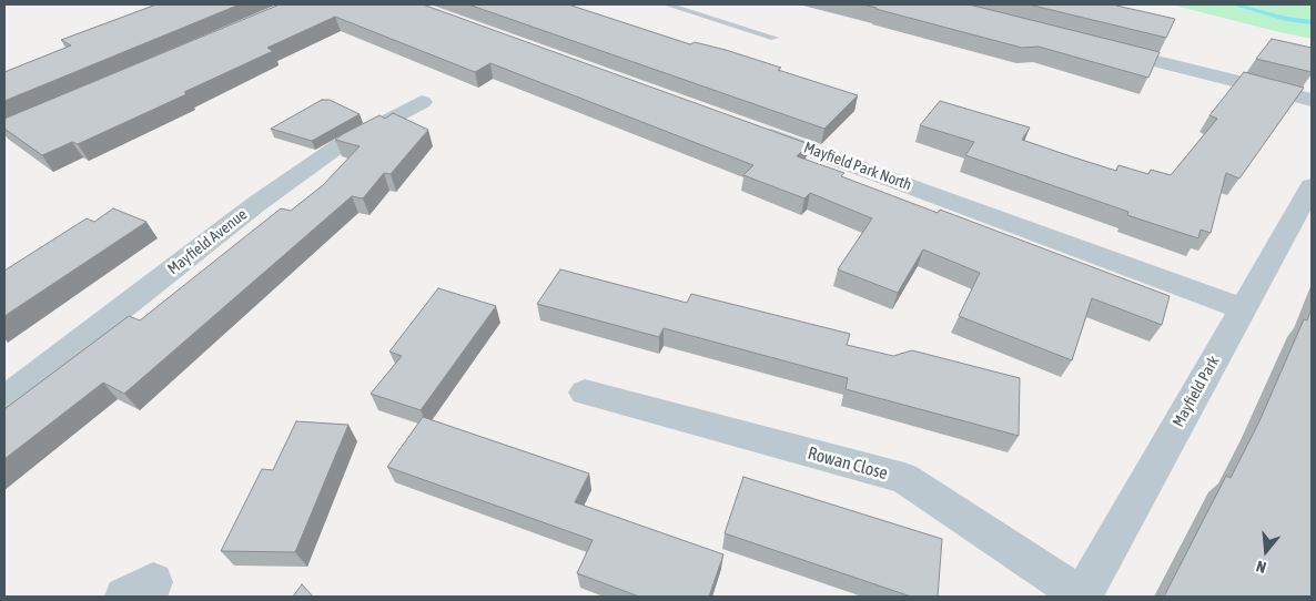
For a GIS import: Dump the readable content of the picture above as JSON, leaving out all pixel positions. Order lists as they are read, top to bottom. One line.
{"streets":{"street":["Mayfield Park North","Mayfield Avenue","Mayfield Park","Rowan Close"]},"crossings":[["Mayfield Park North","Mayfield Park"],["Mayfield Park","Rowan Close"]],"north":"bottom"}
